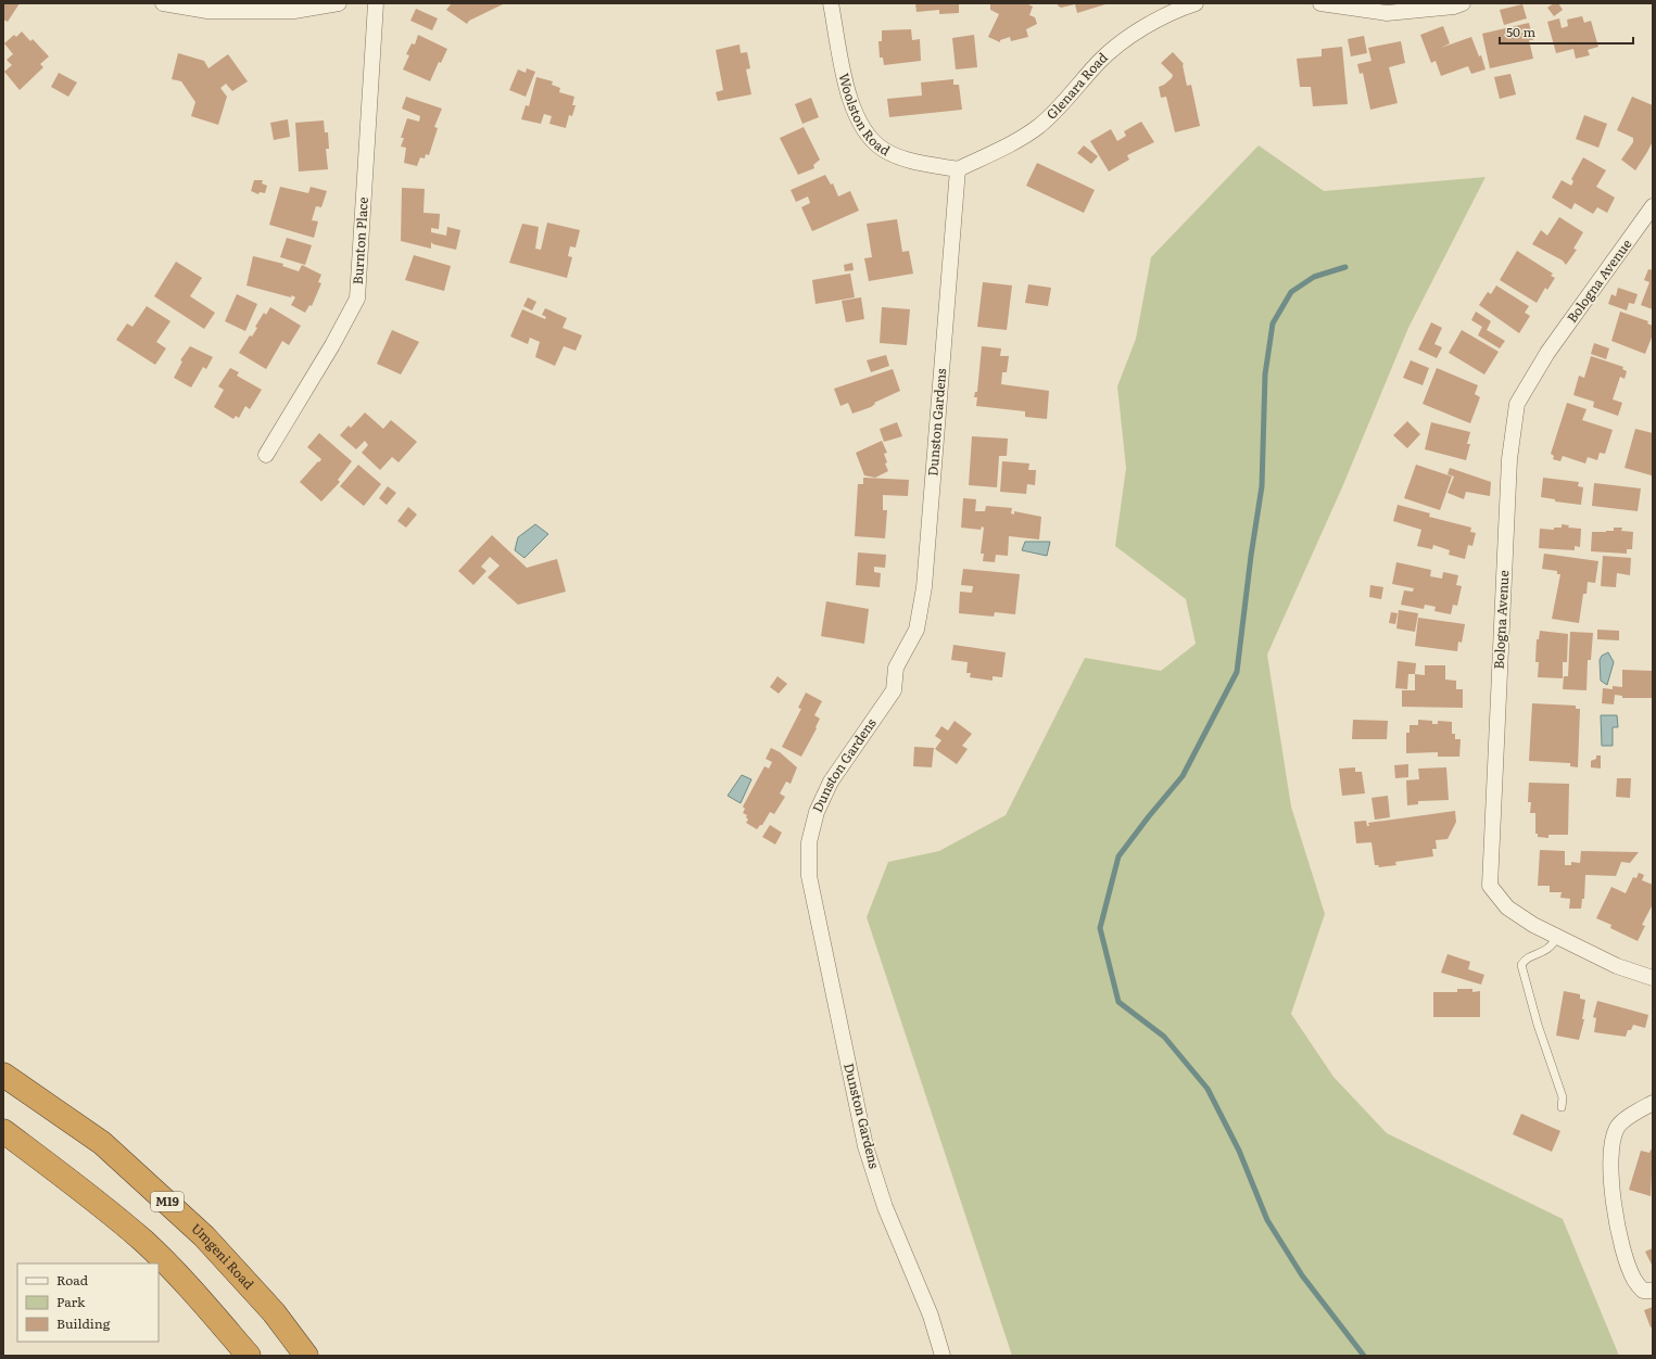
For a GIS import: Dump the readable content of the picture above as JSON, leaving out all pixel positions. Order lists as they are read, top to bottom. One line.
{"streets":{"highway":["M19","Umgeni Road"],"street":["Glenara Road","Woolston Road","Burnton Place","Bologna Avenue","Dunston Gardens"]},"crossings":[["Glenara Road","Woolston Road"],["Glenara Road","Dunston Gardens"],["Woolston Road","Dunston Gardens"]],"legend":["Road","Park","Building"],"scale_bar":"50 m"}
